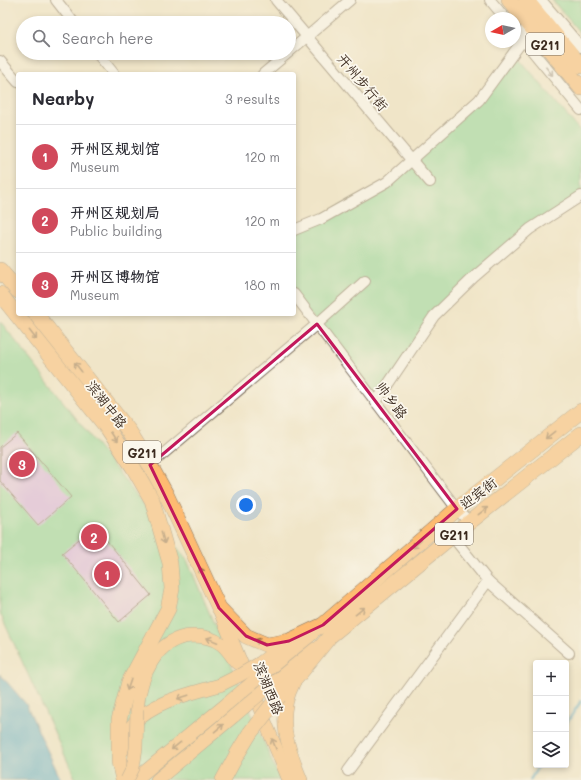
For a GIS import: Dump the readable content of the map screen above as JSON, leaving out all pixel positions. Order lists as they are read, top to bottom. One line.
{"streets":{"highway":["G211","滨湖中路","迎宾街"],"main road":["滨湖西路"],"street":["开州步行街","帅乡路"]},"crossings":[["G211","滨湖中路"],["G211","迎宾街"],["G211","滨湖西路"],["帅乡路","迎宾街"],["滨湖中路","滨湖西路"]],"one_way":["滨湖西路"],"north":"left","page":{"search":"Search here","heading":["Nearby","3 results"],"list":[{"mark":"1","name":"开州区规划馆","note":"Museum","value":"120 m"},{"mark":"2","name":"开州区规划局","note":"Public building","value":"120 m"},{"mark":"3","name":"开州区博物馆","note":"Museum","value":"180 m"}],"pins":["3","2","1"],"map_buttons":["+","−"]}}
